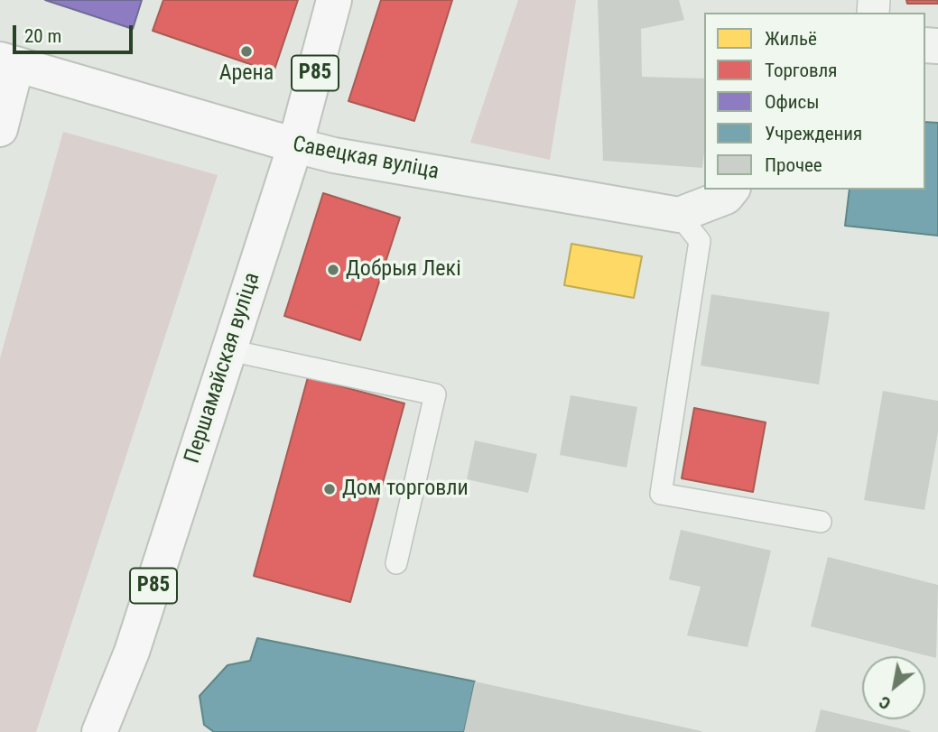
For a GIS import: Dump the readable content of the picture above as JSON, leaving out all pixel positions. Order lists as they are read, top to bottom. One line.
{"streets":{"main road":["Р85","Савецкая вуліца","Першамайская вуліца"]},"crossings":[["Савецкая вуліца","Першамайская вуліца"]],"places":["Арена","Добрыя Лекі","Дом торговли"],"legend":["Жильё","Торговля","Офисы","Учреждения","Прочее"],"scale_bar":"20 m","north":"bottom left"}
